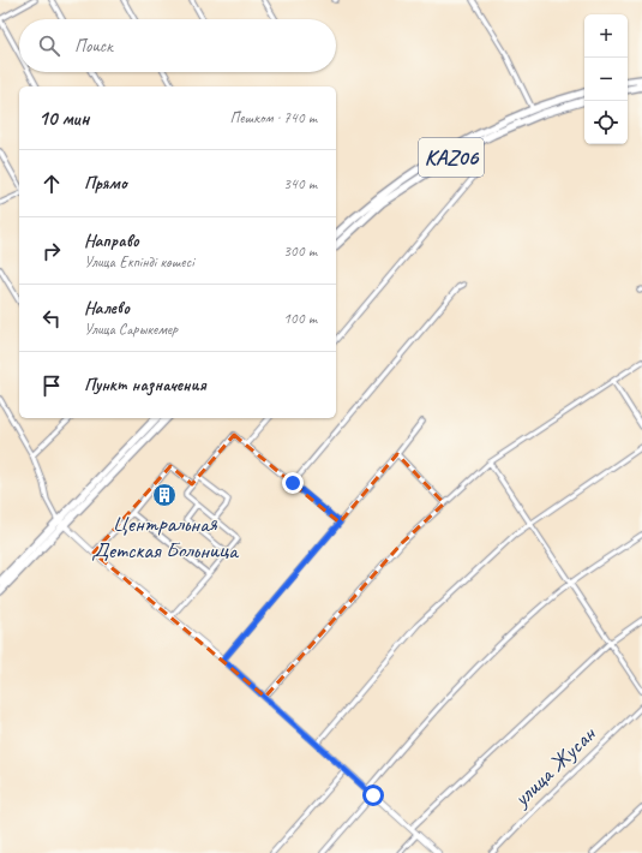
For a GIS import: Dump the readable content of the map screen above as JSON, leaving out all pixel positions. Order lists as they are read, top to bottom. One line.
{"streets":{"highway":["KАZ06"],"street":["улица Жусан"]},"places":{"building":["Центральная Детская Больница"]},"page":{"map_buttons":["+","−"],"search":"Поиск","heading":["10 мин","Пешком · 740 m"],"list":[["Прямо","340 m"],["Направо","Улица Екпінді көшесі","300 m"],["Налево","Улица Сарыкемер","100 m"],"Пункт назначения"]}}
